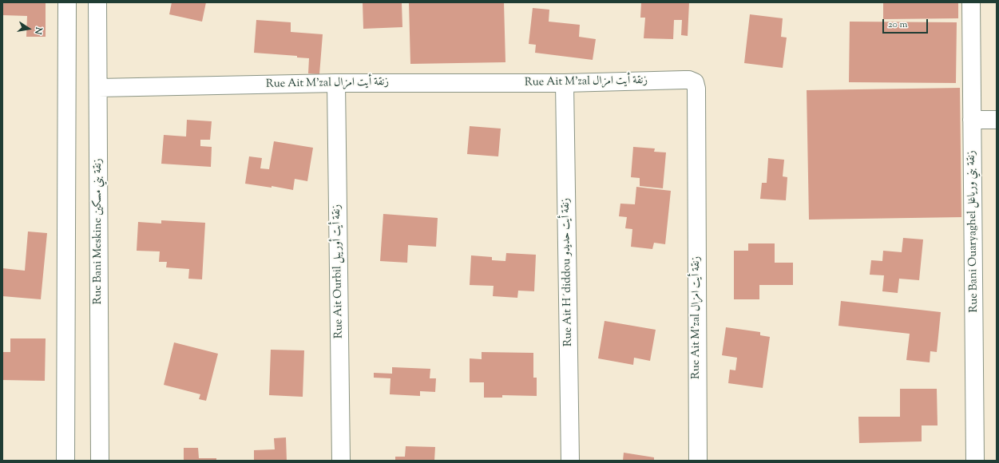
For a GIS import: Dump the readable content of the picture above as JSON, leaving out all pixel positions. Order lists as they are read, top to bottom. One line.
{"streets":{"street":["Rue Ait M'zal زنقة أيت امزال","Rue Bani Meskine زنقة بني مسكين","Rue Bani Ouaryaghel زنقة بني ورياغل","Rue Ait Ourbil زنقة أيت أوريبل","Rue Ait H´diddou زنقة أيت حديدو"]},"crossings":[["Rue Ait M'zal زنقة أيت امزال","Rue Bani Meskine زنقة بني مسكين"],["Rue Ait M'zal زنقة أيت امزال","Rue Ait Ourbil زنقة أيت أوريبل"],["Rue Ait M'zal زنقة أيت امزال","Rue Ait H´diddou زنقة أيت حديدو"]],"scale_bar":"20 m","north":"right"}
